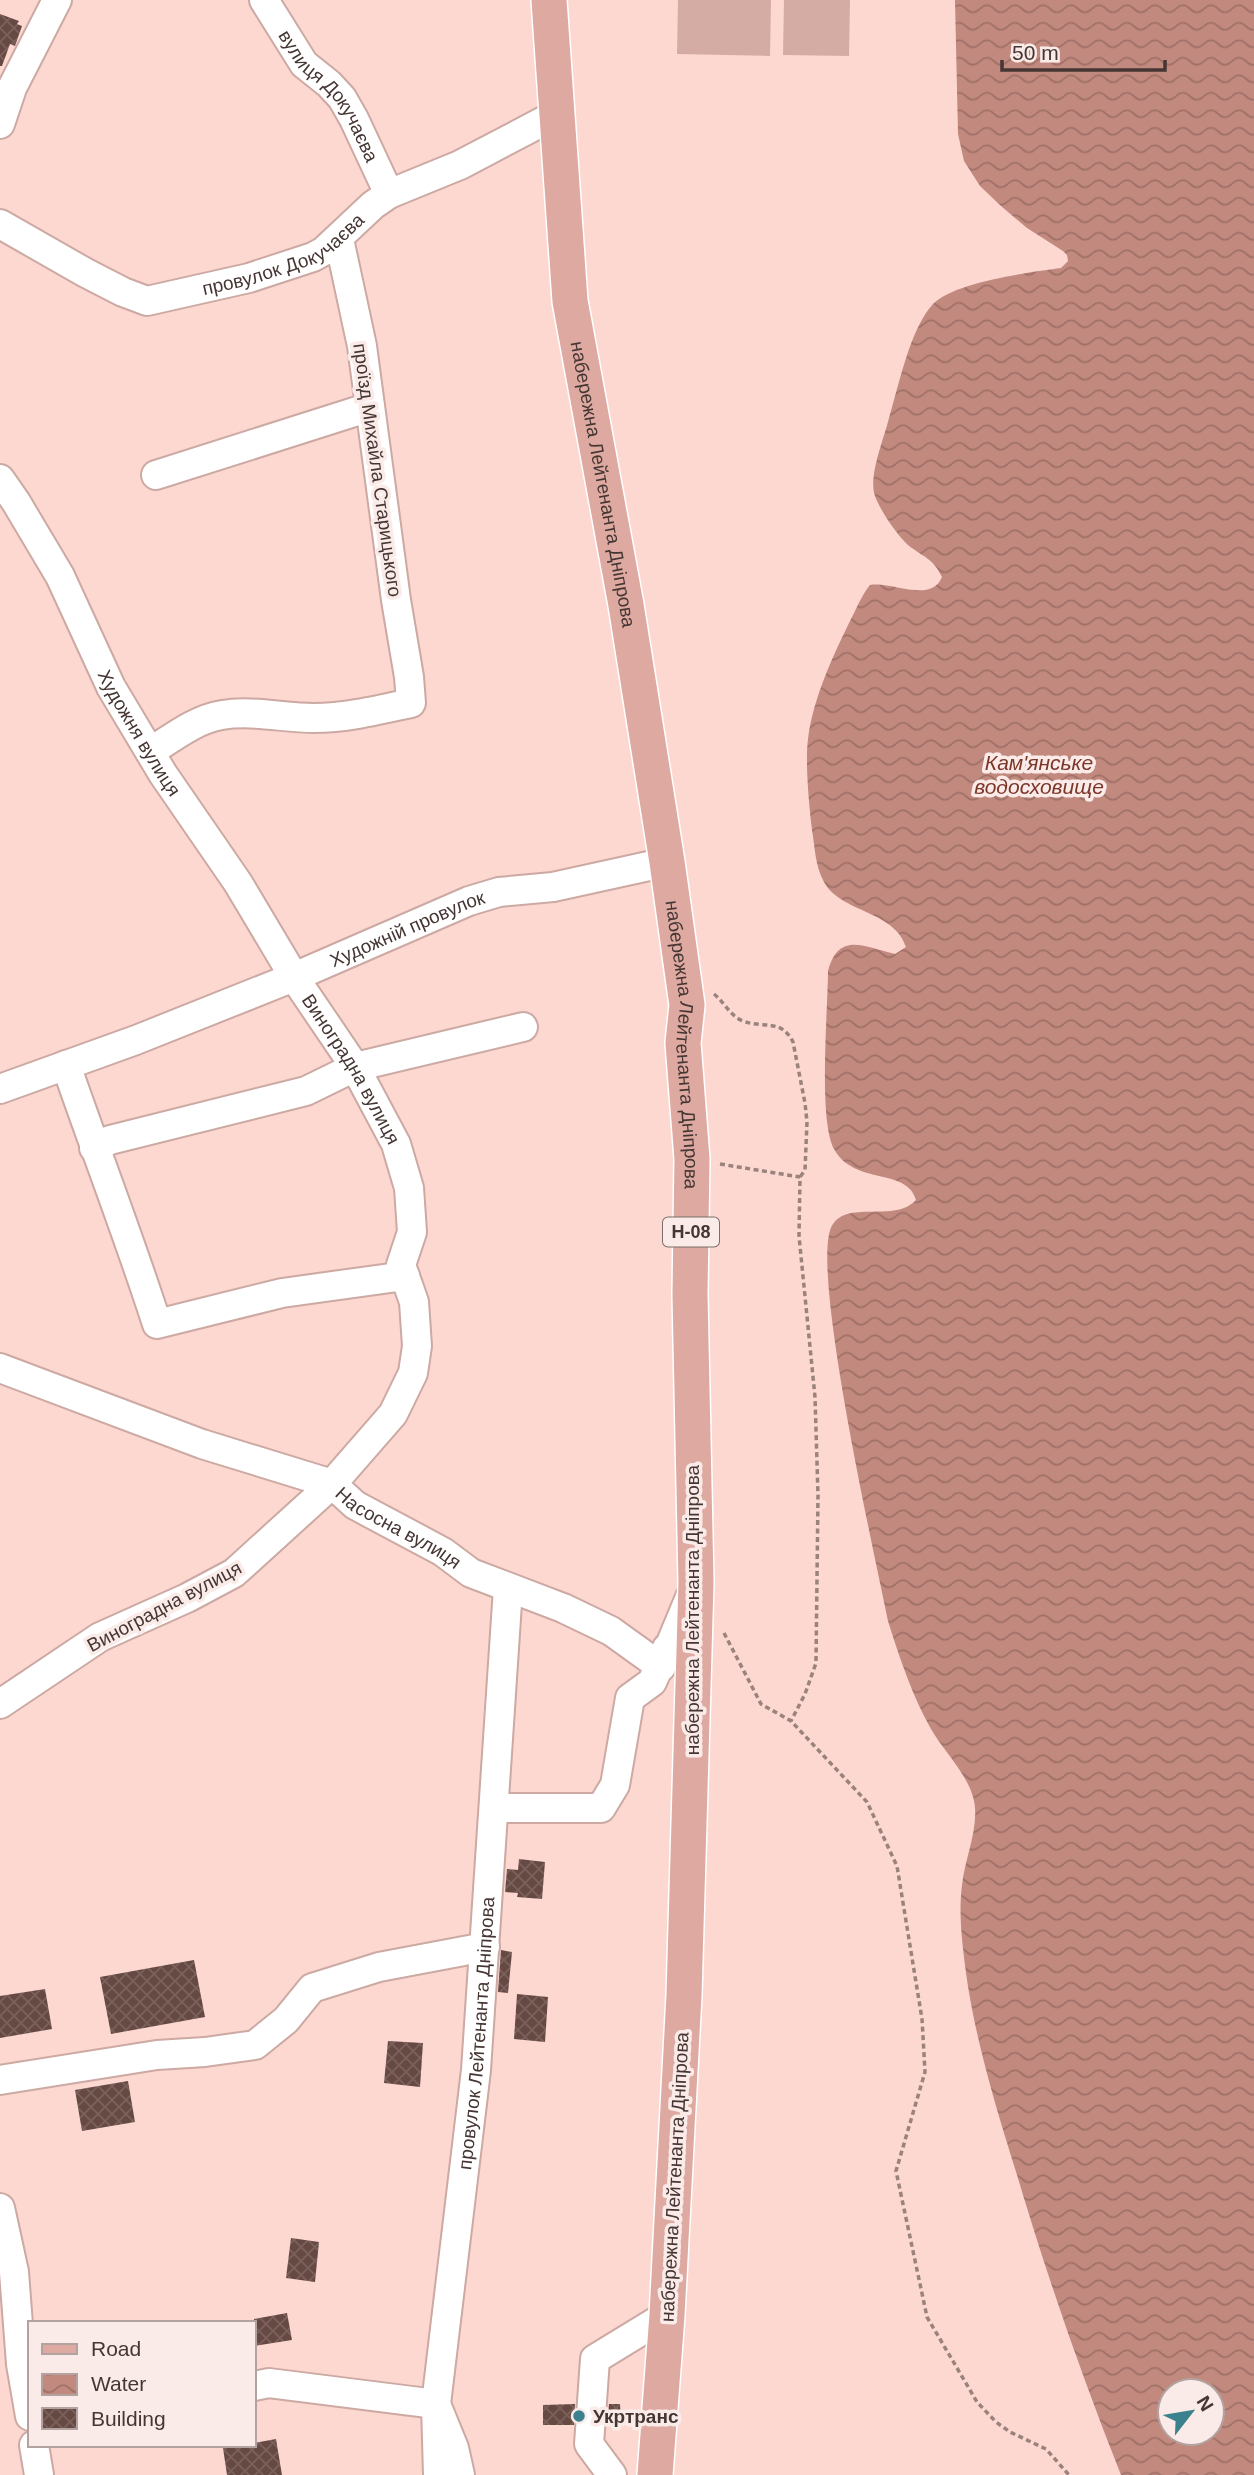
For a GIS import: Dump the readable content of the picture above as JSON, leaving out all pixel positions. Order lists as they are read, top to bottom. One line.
{"streets":{"main road":["набережна Лейтенанта Дніпрова","Н-08"],"street":["вулиця Докучаєва","провулок Докучаєва","проїзд Михайла Старицького","Художня вулиця","Художній провулок","Виноградна вулиця","Насосна вулиця","провулок Лейтенанта Дніпрова"]},"crossings":[["вулиця Докучаєва","провулок Докучаєва"],["провулок Докучаєва","проїзд Михайла Старицького"],["провулок Докучаєва","набережна Лейтенанта Дніпрова"],["проїзд Михайла Старицького","Художня вулиця"],["набережна Лейтенанта Дніпрова","Художній провулок"],["набережна Лейтенанта Дніпрова","Насосна вулиця"],["Художня вулиця","Художній провулок"],["Художня вулиця","Виноградна вулиця"],["Художній провулок","Виноградна вулиця"],["Виноградна вулиця","Насосна вулиця"],["Насосна вулиця","провулок Лейтенанта Дніпрова"]],"water":["Кам'янське водосховище"],"places":["Укртранс"],"legend":["Road","Water","Building"],"scale_bar":"50 m","north":"top right"}
